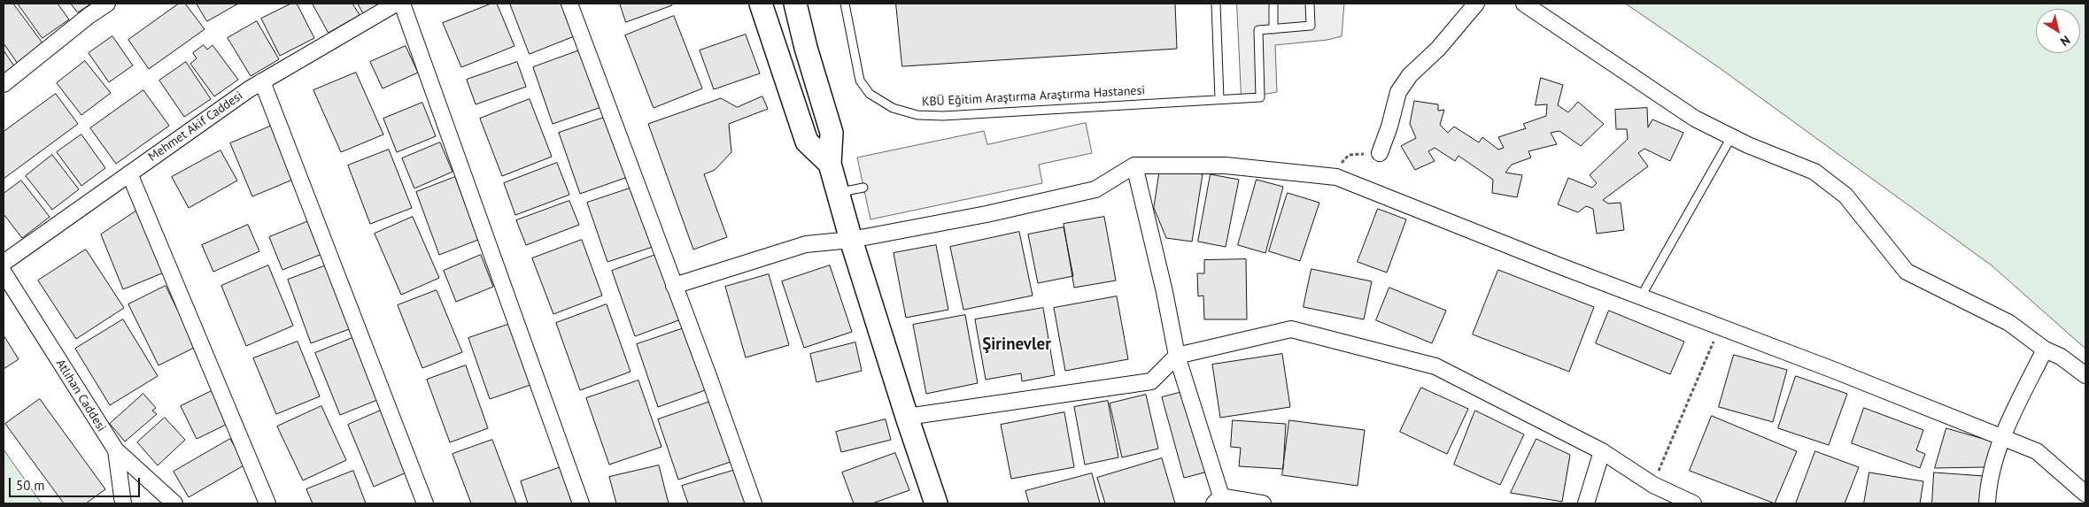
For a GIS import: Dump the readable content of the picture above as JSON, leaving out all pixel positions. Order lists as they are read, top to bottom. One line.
{"streets":{"street":["Mehmet Akif Caddesi","Atlıhan Caddesi"],"lane":["KBÜ Eğitim Araştırma Araştırma Hastanesi"]},"districts":["Şirinevler"],"scale_bar":"50 m","north":"bottom right"}
